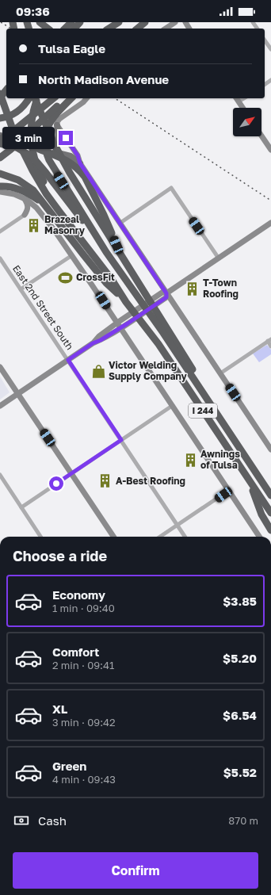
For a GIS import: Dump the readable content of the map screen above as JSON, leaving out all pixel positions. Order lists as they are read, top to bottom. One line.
{"streets":{"highway":["I 244"],"street":["East 2nd Street South"]},"places":{"building":["Brazeal Masonry","T-Town Roofing","Awnings of Tulsa","A-Best Roofing"],"sports":["CrossFit"],"shop":["Victor Welding Supply Company"]},"north":"top right","page":{"status":"09:36","banner":["Tulsa Eagle","North Madison Avenue"],"bubble":"3 min","heading":"Choose a ride","list":[{"name":"Economy","note":"1 min · 09:40","value":"$3.85"},{"name":"Comfort","note":"2 min · 09:41","value":"$5.20"},{"name":"XL","note":"3 min · 09:42","value":"$6.54"},{"name":"Green","note":"4 min · 09:43","value":"$5.52"}],"pay":["Cash","870 m"],"buttons":"Confirm"}}
